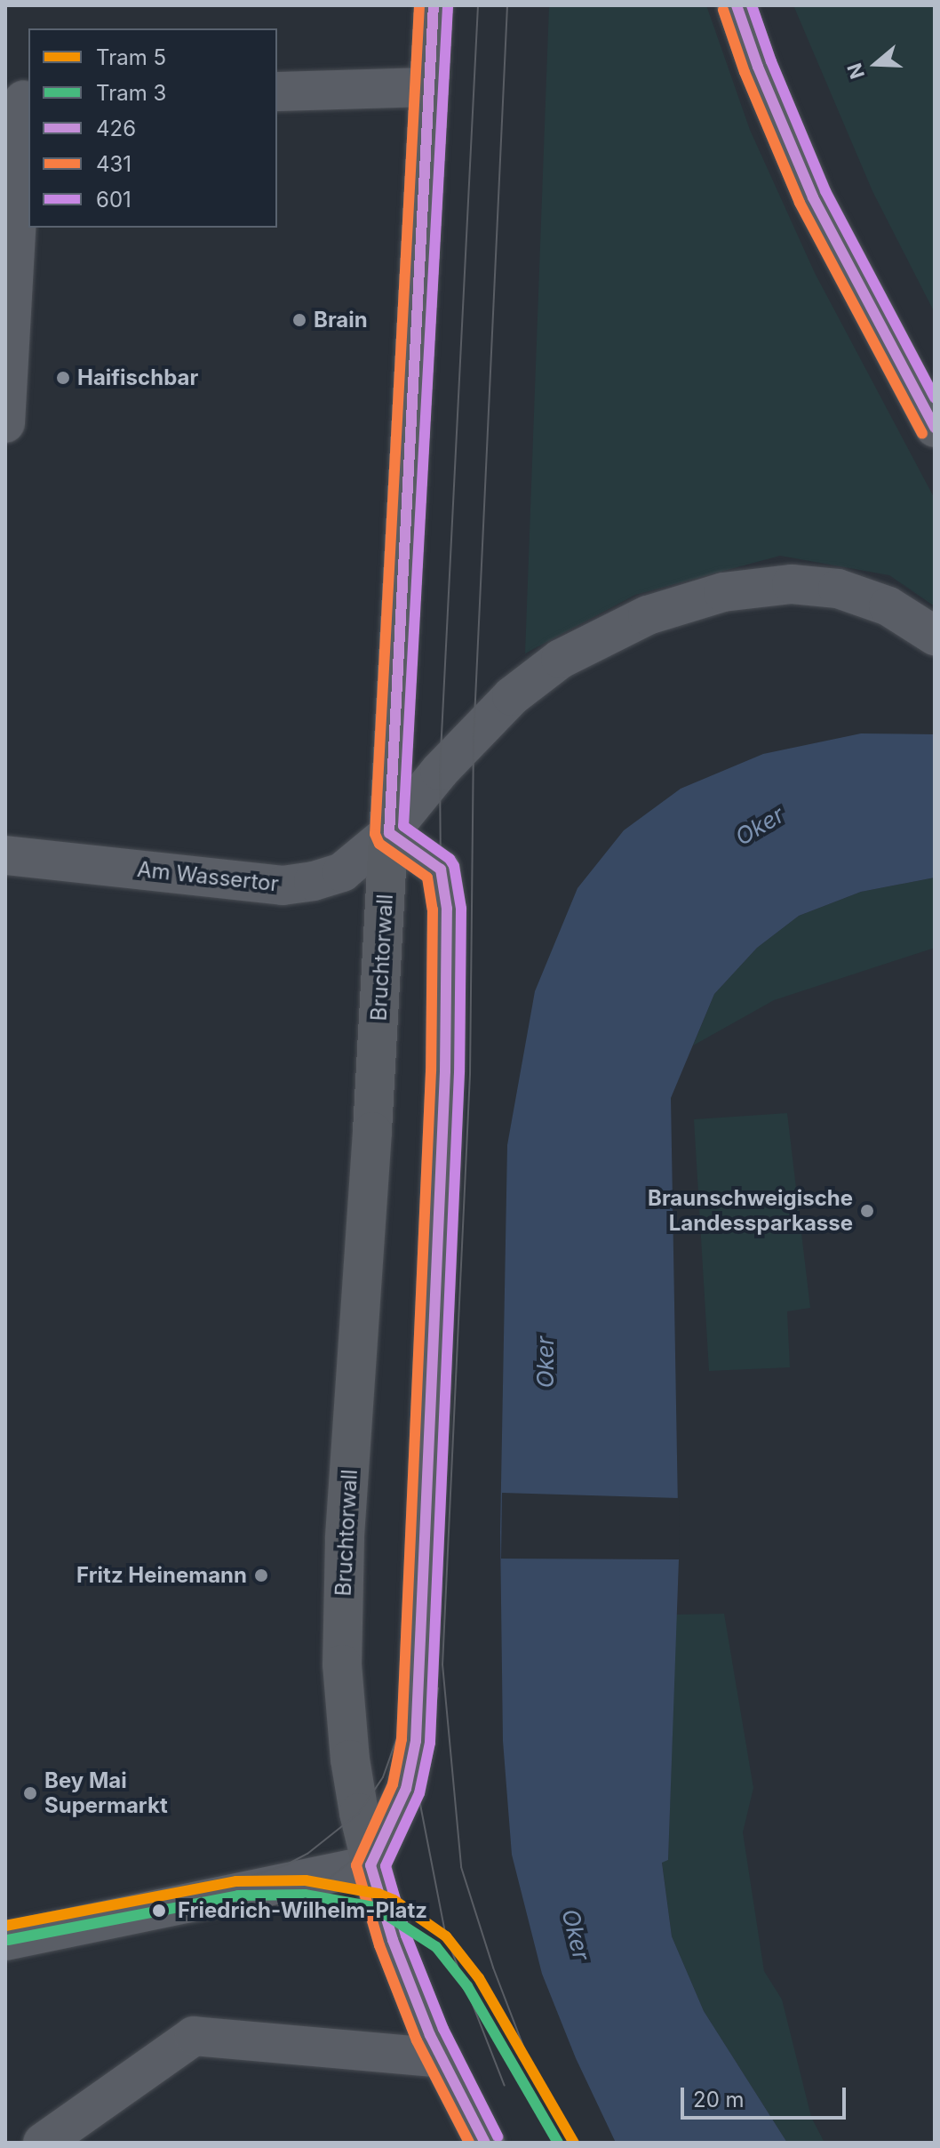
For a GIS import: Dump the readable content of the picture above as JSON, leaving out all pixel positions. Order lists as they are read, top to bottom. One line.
{"streets":{"main road":["Bruchtorwall"],"street":["Am Wassertor"]},"crossings":[["Am Wassertor","Bruchtorwall"]],"water":["Oker"],"places":["Brain","Haifischbar","Braunschweigische Landessparkasse","Fritz Heinemann","Bey Mai Supermarkt","Friedrich-Wilhelm-Platz"],"lines":["transit line 426","transit line 431","transit line 601","tram line 5","tram line 3"],"legend":["Tram 5","Tram 3","426","431","601"],"scale_bar":"20 m","north":"left"}
